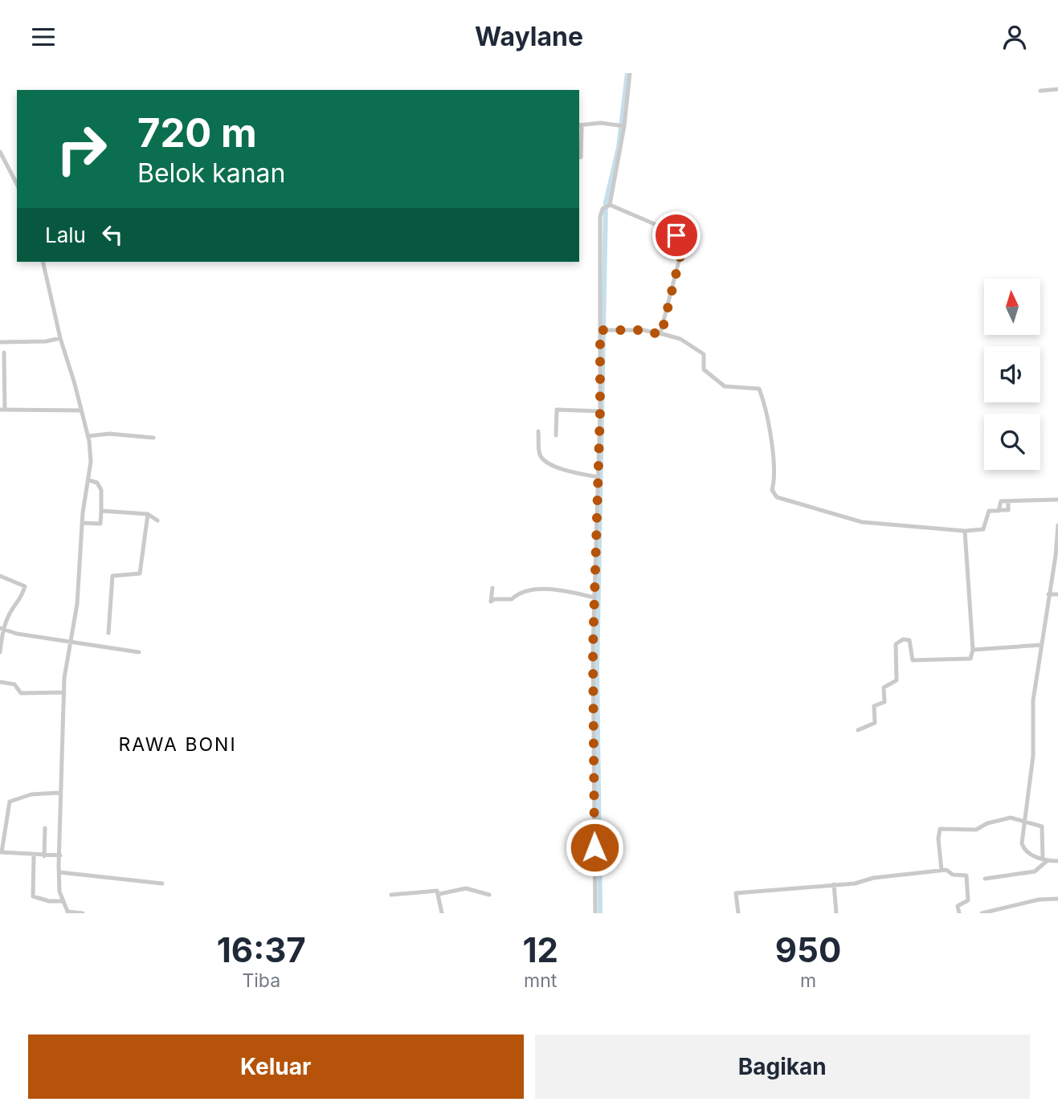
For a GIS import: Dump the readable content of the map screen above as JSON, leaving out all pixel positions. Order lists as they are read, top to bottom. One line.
{"districts":["RAWA BONI"],"north":"top","page":{"header":"Waylane","turn":["720 m","Belok kanan"],"then":"Lalu","eta":["16:37","Tiba","12","mnt","950","m"],"buttons":["Keluar","Bagikan"]}}
